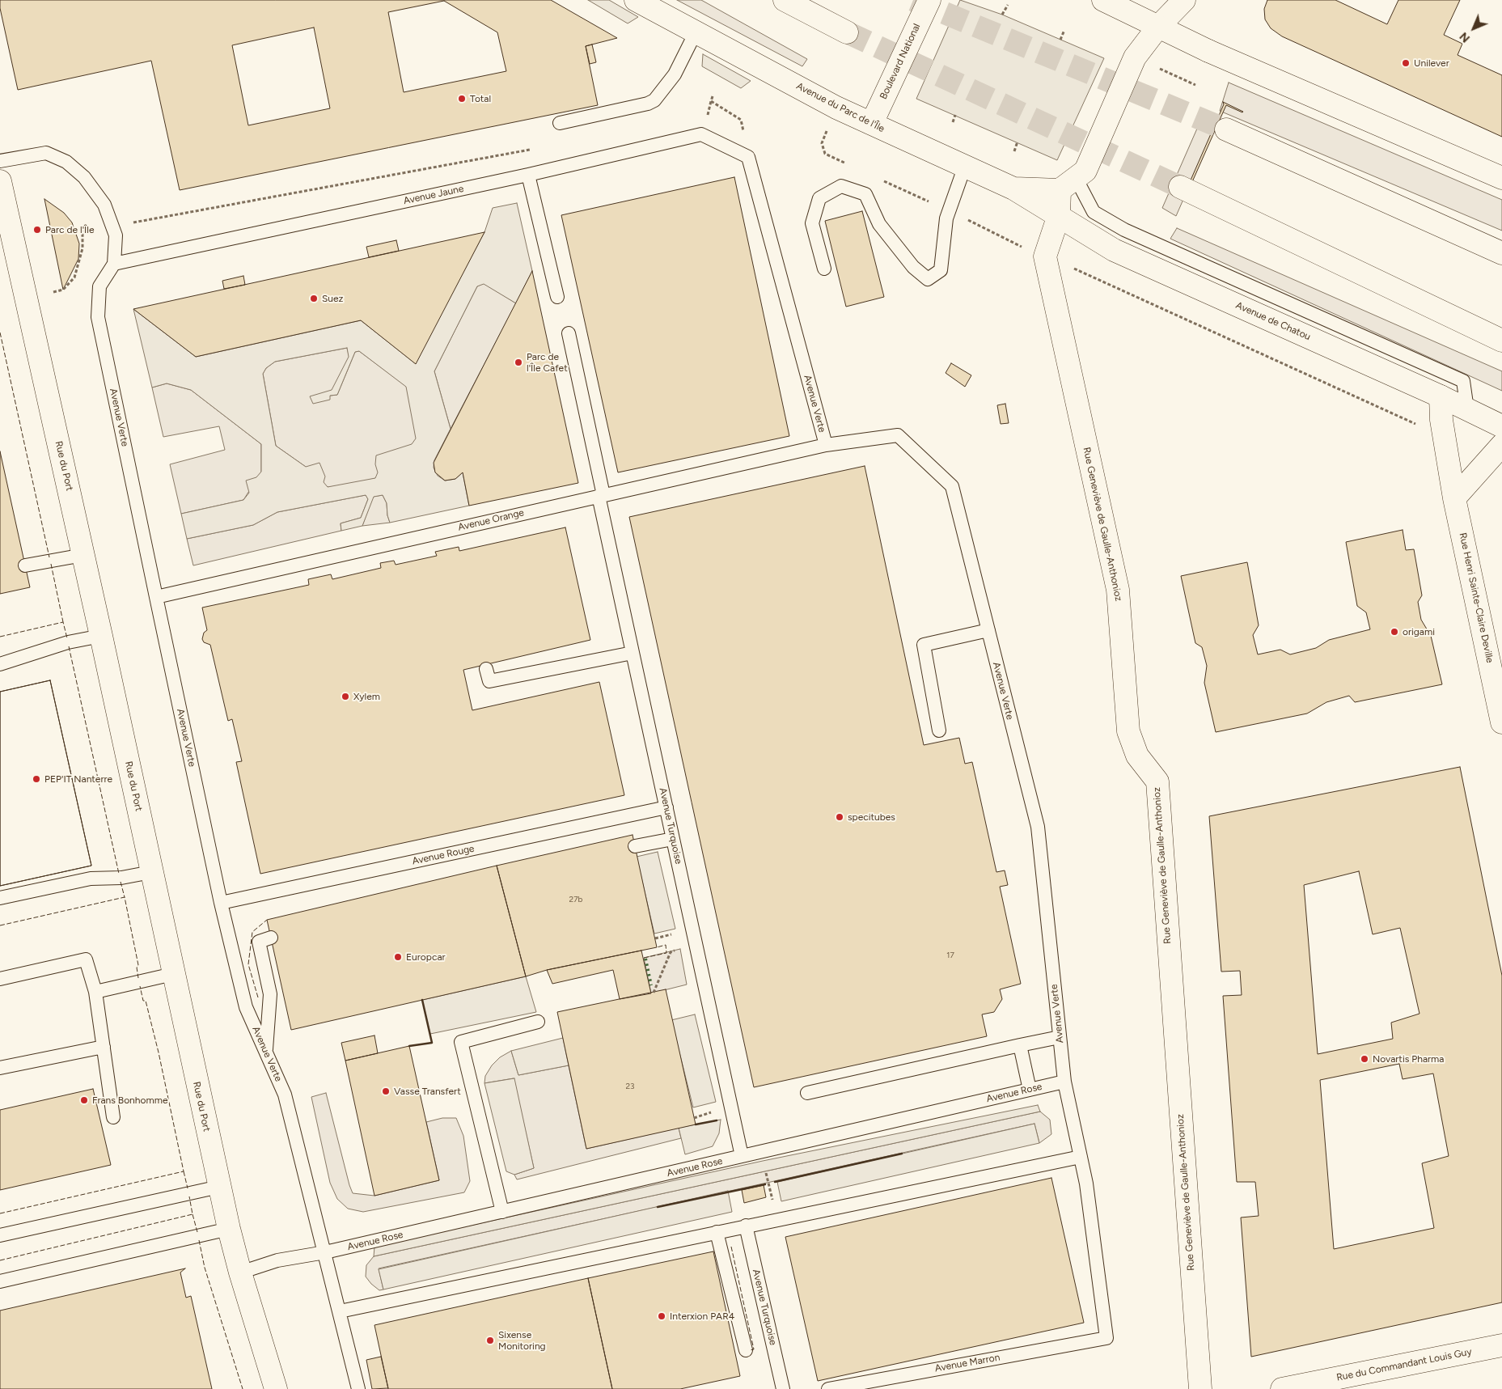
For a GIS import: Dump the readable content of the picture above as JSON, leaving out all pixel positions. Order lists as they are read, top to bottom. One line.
{"streets":{"main road":["Boulevard National","Avenue du Parc de l'Île","Avenue de Chatou","Rue du Port","Rue Geneviève de Gaulle-Anthonioz","Rue Henri Sainte-Claire Deville","Rue du Commandant Louis Guy"],"lane":["Avenue Jaune","Avenue Verte","Avenue Orange","Avenue Turquoise","Avenue Rouge","Avenue Rose","Avenue Marron"]},"crossings":[["Boulevard National","Avenue du Parc de l'Île"],["Avenue du Parc de l'Île","Avenue de Chatou"],["Avenue du Parc de l'Île","Rue Geneviève de Gaulle-Anthonioz"],["Avenue Jaune","Avenue Verte"],["Avenue de Chatou","Rue Geneviève de Gaulle-Anthonioz"],["Avenue de Chatou","Rue Henri Sainte-Claire Deville"],["Avenue Verte","Avenue Orange"],["Avenue Verte","Avenue Rouge"],["Avenue Verte","Avenue Rose"],["Avenue Verte","Avenue Marron"],["Rue du Port","Avenue Rose"],["Avenue Orange","Avenue Turquoise"],["Avenue Turquoise","Avenue Rouge"],["Avenue Turquoise","Avenue Rose"]],"places":["Unilever","Total","Parc de l'Île","Suez","Parc de l'Île Cafet","origami","Xylem","PEP'IT Nanterre","specitubes","Europcar","Novartis Pharma","Vasse Transfert","Frans Bonhomme","Interxion PAR4","Sixense Monitoring"],"house_numbers":["27b","17","23"],"north":"bottom left"}
